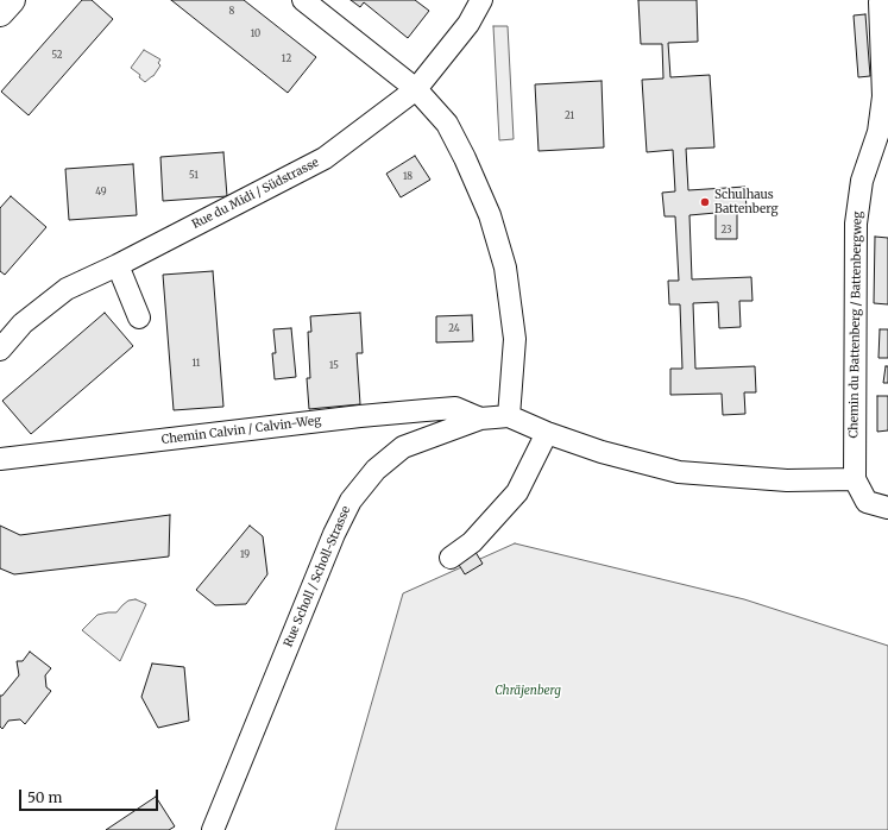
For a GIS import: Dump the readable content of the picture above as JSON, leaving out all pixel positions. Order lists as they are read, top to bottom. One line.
{"streets":{"street":["Rue du Midi / Südstrasse","Chemin du Battenberg / Battenbergweg","Chemin Calvin / Calvin-Weg","Rue Scholl / Scholl-Strasse"]},"crossings":[["Chemin du Battenberg / Battenbergweg","Rue Scholl / Scholl-Strasse"],["Chemin Calvin / Calvin-Weg","Rue Scholl / Scholl-Strasse"]],"parks":["Chräjenberg"],"places":["Schulhaus Battenberg"],"house_numbers":["8","10","52","12","21","51","18","49","23","24","11","15","19"],"scale_bar":"50 m"}
